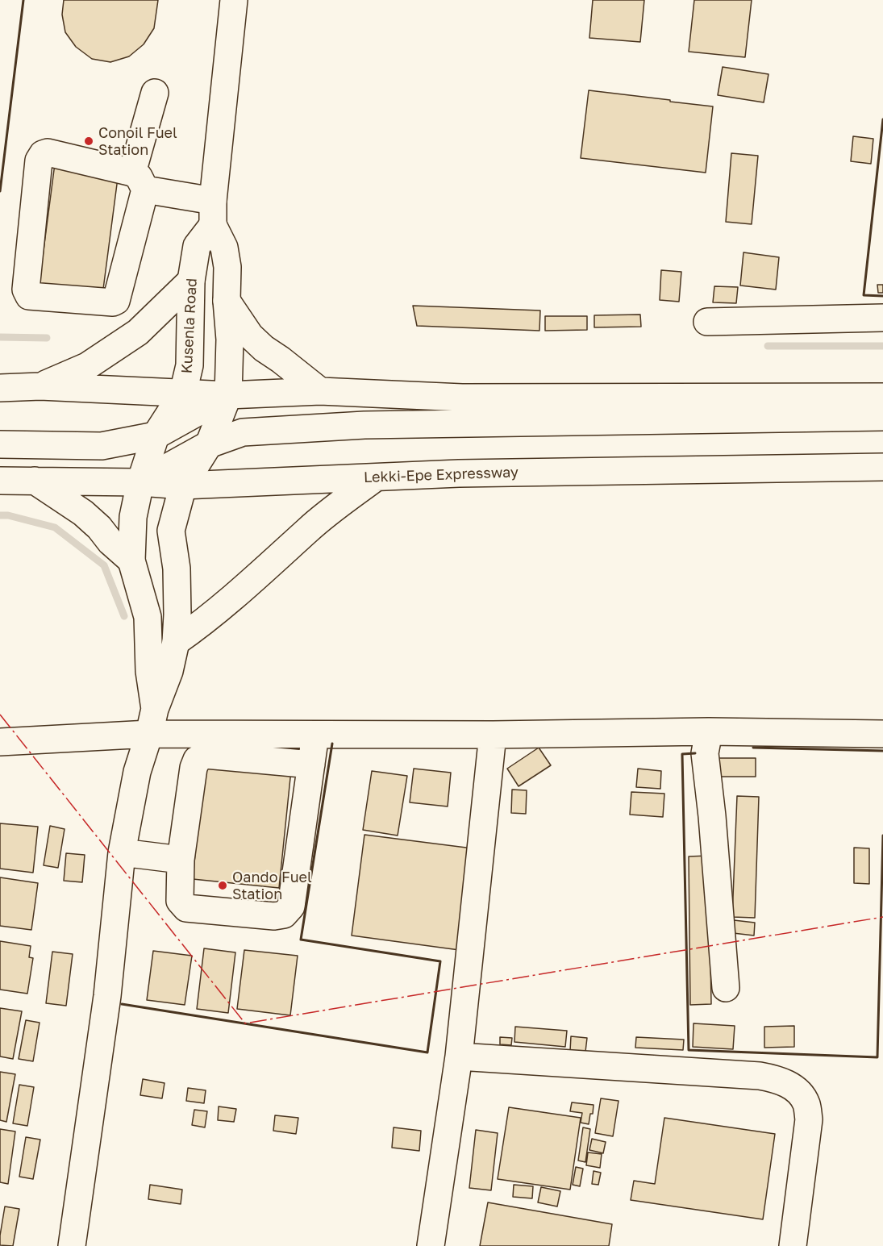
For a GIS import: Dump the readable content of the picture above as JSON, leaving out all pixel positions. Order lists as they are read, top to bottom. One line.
{"streets":{"main road":["Kusenla Road","Lekki-Epe Expressway"]},"crossings":[["Kusenla Road","Lekki-Epe Expressway"]],"places":["Conoil Fuel Station","Oando Fuel Station"]}
